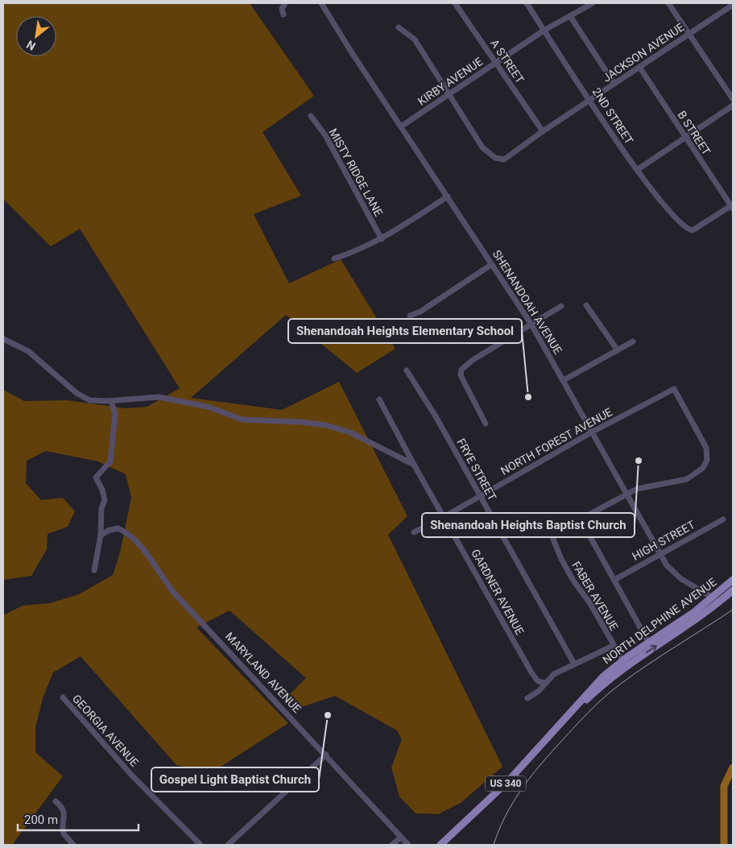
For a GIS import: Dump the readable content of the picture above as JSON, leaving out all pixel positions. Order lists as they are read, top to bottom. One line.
{"streets":{"main road":["NORTH DELPHINE AVENUE","US 340"],"street":["JACKSON AVENUE","A STREET","KIRBY AVENUE","2ND STREET","B STREET","MISTY RIDGE LANE","SHENANDOAH AVENUE","NORTH FOREST AVENUE","FRYE STREET","HIGH STREET","GARDNER AVENUE","FABER AVENUE","MARYLAND AVENUE","GEORGIA AVENUE"]},"crossings":[["JACKSON AVENUE","A STREET"],["JACKSON AVENUE","KIRBY AVENUE"],["JACKSON AVENUE","2ND STREET"],["JACKSON AVENUE","B STREET"],["A STREET","KIRBY AVENUE"],["KIRBY AVENUE","2ND STREET"],["KIRBY AVENUE","SHENANDOAH AVENUE"],["2ND STREET","B STREET"],["SHENANDOAH AVENUE","NORTH FOREST AVENUE"],["SHENANDOAH AVENUE","HIGH STREET"],["SHENANDOAH AVENUE","NORTH DELPHINE AVENUE"],["NORTH FOREST AVENUE","FRYE STREET"],["NORTH FOREST AVENUE","GARDNER AVENUE"],["FABER AVENUE","NORTH DELPHINE AVENUE"]],"places":["Shenandoah Heights Elementary School","Shenandoah Heights Baptist Church","Gospel Light Baptist Church"],"scale_bar":"200 m","north":"bottom left"}
